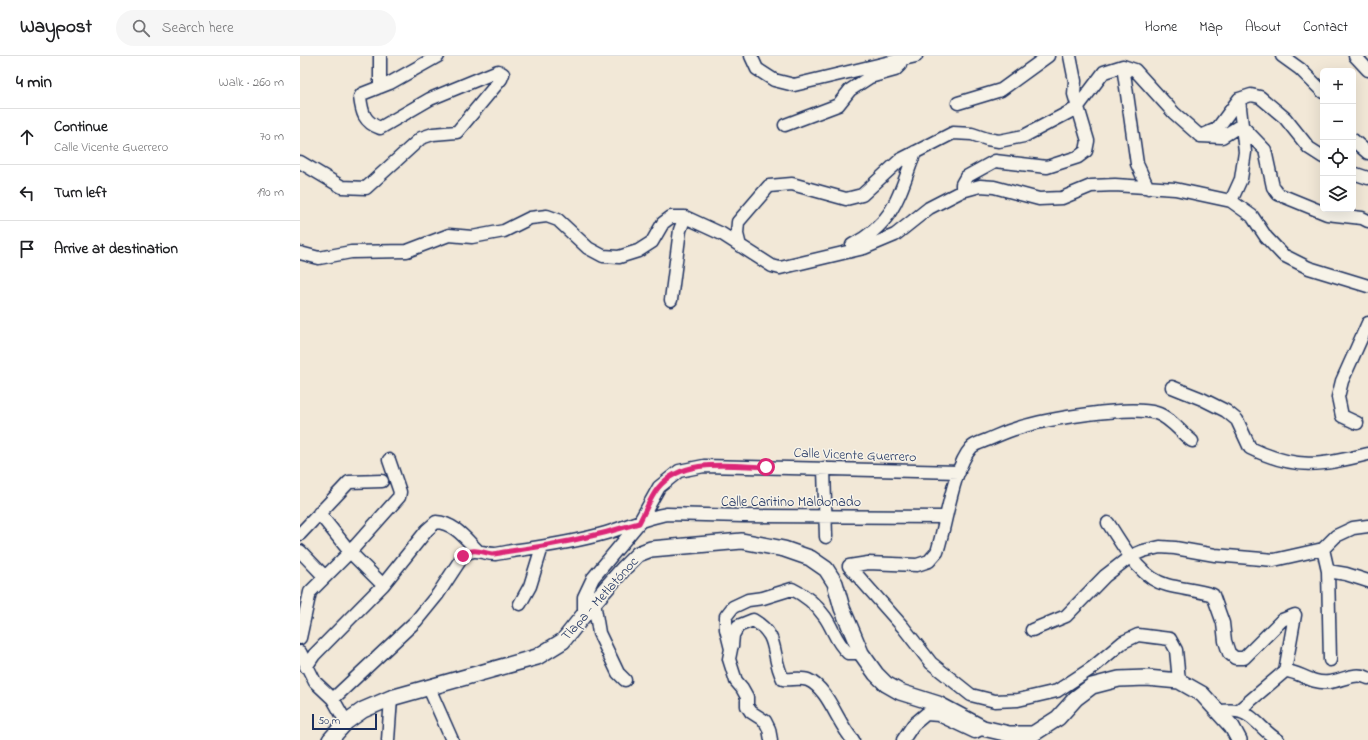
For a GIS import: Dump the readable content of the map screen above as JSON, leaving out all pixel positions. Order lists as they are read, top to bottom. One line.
{"streets":{"main road":["Tlapa - Metlatónoc"],"street":["Calle Vicente Guerrero","Calle Caritino Maldonado"]},"crossings":[["Calle Vicente Guerrero","Calle Caritino Maldonado"]],"scale_bar":"50 m","page":{"header":"Waypost","search":"Search here","nav":["Home","Map","About","Contact"],"heading":["4 min","Walk · 260 m"],"map_buttons":["+","−"],"list":[["Continue","Calle Vicente Guerrero","70 m"],["Turn left","190 m"],"Arrive at destination"],"scale":"50 m"}}
